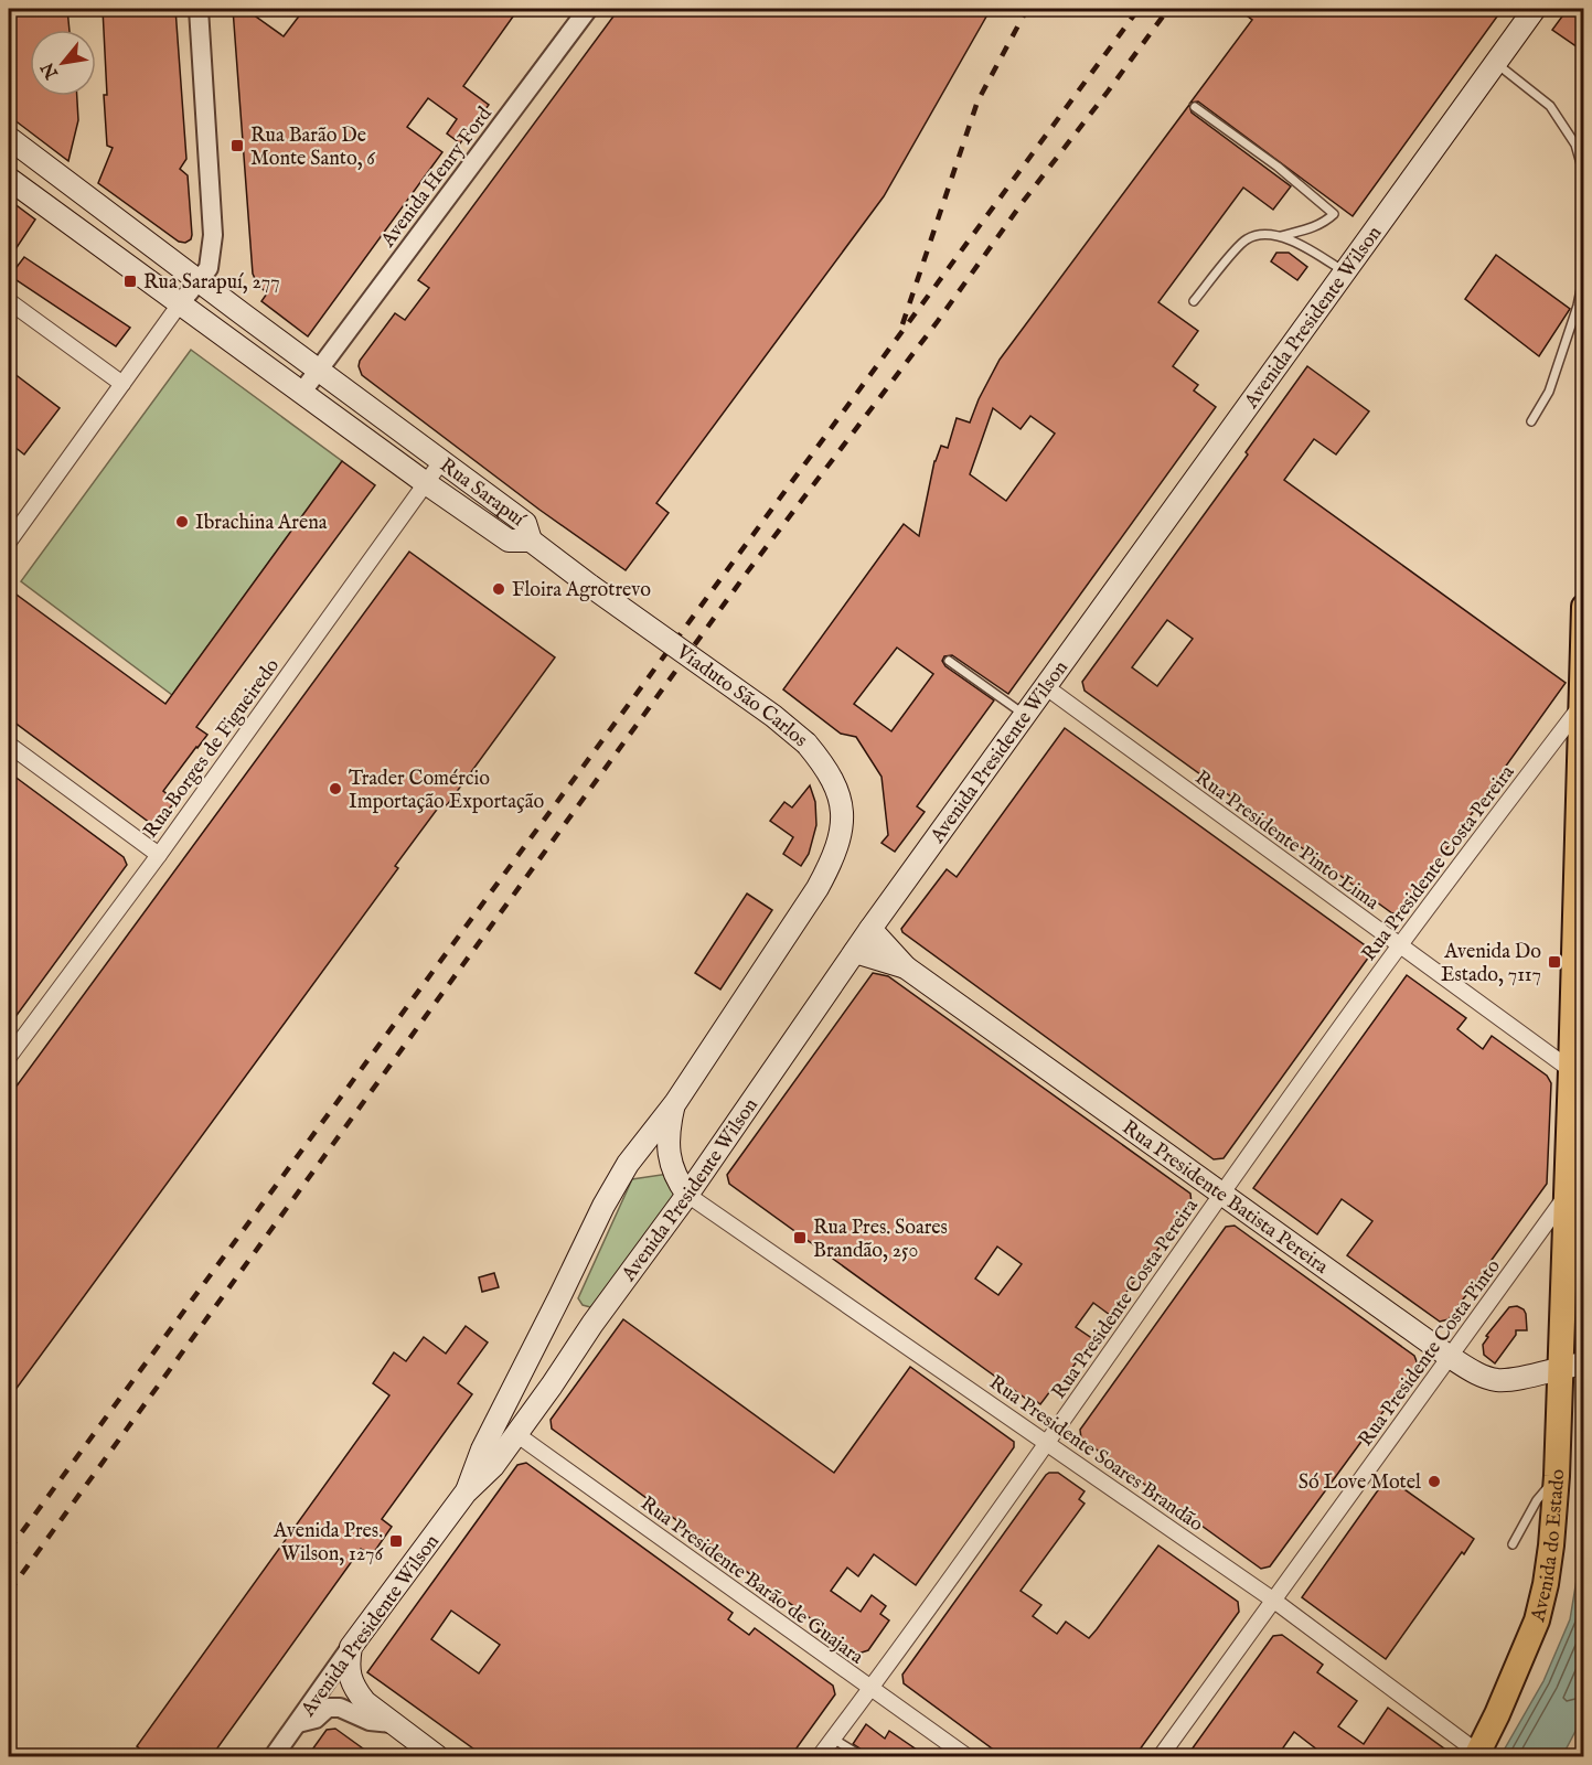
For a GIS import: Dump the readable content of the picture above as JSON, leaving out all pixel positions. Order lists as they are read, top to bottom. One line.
{"streets":{"highway":["Avenida do Estado"],"main road":["Avenida Presidente Wilson","Rua Sarapuí","Viaduto São Carlos","Rua Presidente Batista Pereira"],"street":["Avenida Henry Ford","Rua Borges de Figueiredo","Rua Presidente Pinto Lima","Rua Presidente Costa Pereira","Rua Presidente Costa Pinto","Rua Presidente Soares Brandão","Rua Presidente Barão de Guajara"]},"crossings":[["Avenida Henry Ford","Rua Sarapuí"],["Avenida Presidente Wilson","Viaduto São Carlos"],["Avenida Presidente Wilson","Rua Presidente Pinto Lima"],["Avenida Presidente Wilson","Rua Presidente Batista Pereira"],["Avenida Presidente Wilson","Rua Presidente Soares Brandão"],["Avenida Presidente Wilson","Rua Presidente Barão de Guajara"],["Rua Sarapuí","Viaduto São Carlos"],["Rua Sarapuí","Rua Borges de Figueiredo"],["Rua Presidente Pinto Lima","Rua Presidente Costa Pereira"],["Rua Presidente Pinto Lima","Avenida do Estado"],["Rua Presidente Costa Pereira","Rua Presidente Batista Pereira"],["Rua Presidente Costa Pereira","Rua Presidente Soares Brandão"],["Rua Presidente Costa Pereira","Avenida do Estado"],["Rua Presidente Costa Pereira","Rua Presidente Barão de Guajara"],["Rua Presidente Batista Pereira","Rua Presidente Costa Pinto"],["Rua Presidente Batista Pereira","Avenida do Estado"],["Rua Presidente Costa Pinto","Rua Presidente Soares Brandão"],["Rua Presidente Costa Pinto","Avenida do Estado"],["Rua Presidente Soares Brandão","Avenida do Estado"]],"places":{"transit":["Rua Barão De Monte Santo, 6","Rua Sarapuí, 277","Avenida Do Estado, 7117","Rua Pres. Soares Brandão, 250","Avenida Pres. Wilson, 1276"],"other":["Ibrachina Arena","Floira Agrotrevo","Trader Comércio Importação Exportação","Só Love Motel"]},"north":"bottom left"}
